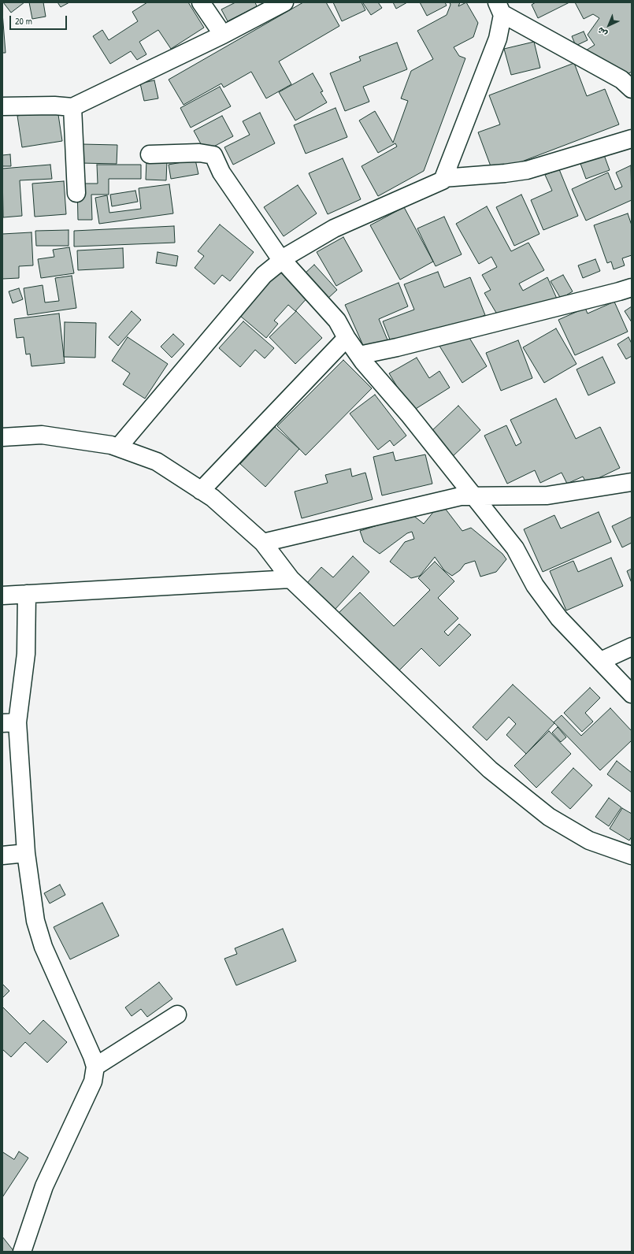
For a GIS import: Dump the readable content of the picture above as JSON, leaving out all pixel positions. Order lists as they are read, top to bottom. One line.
{"scale_bar":"20 m","north":"bottom left"}
